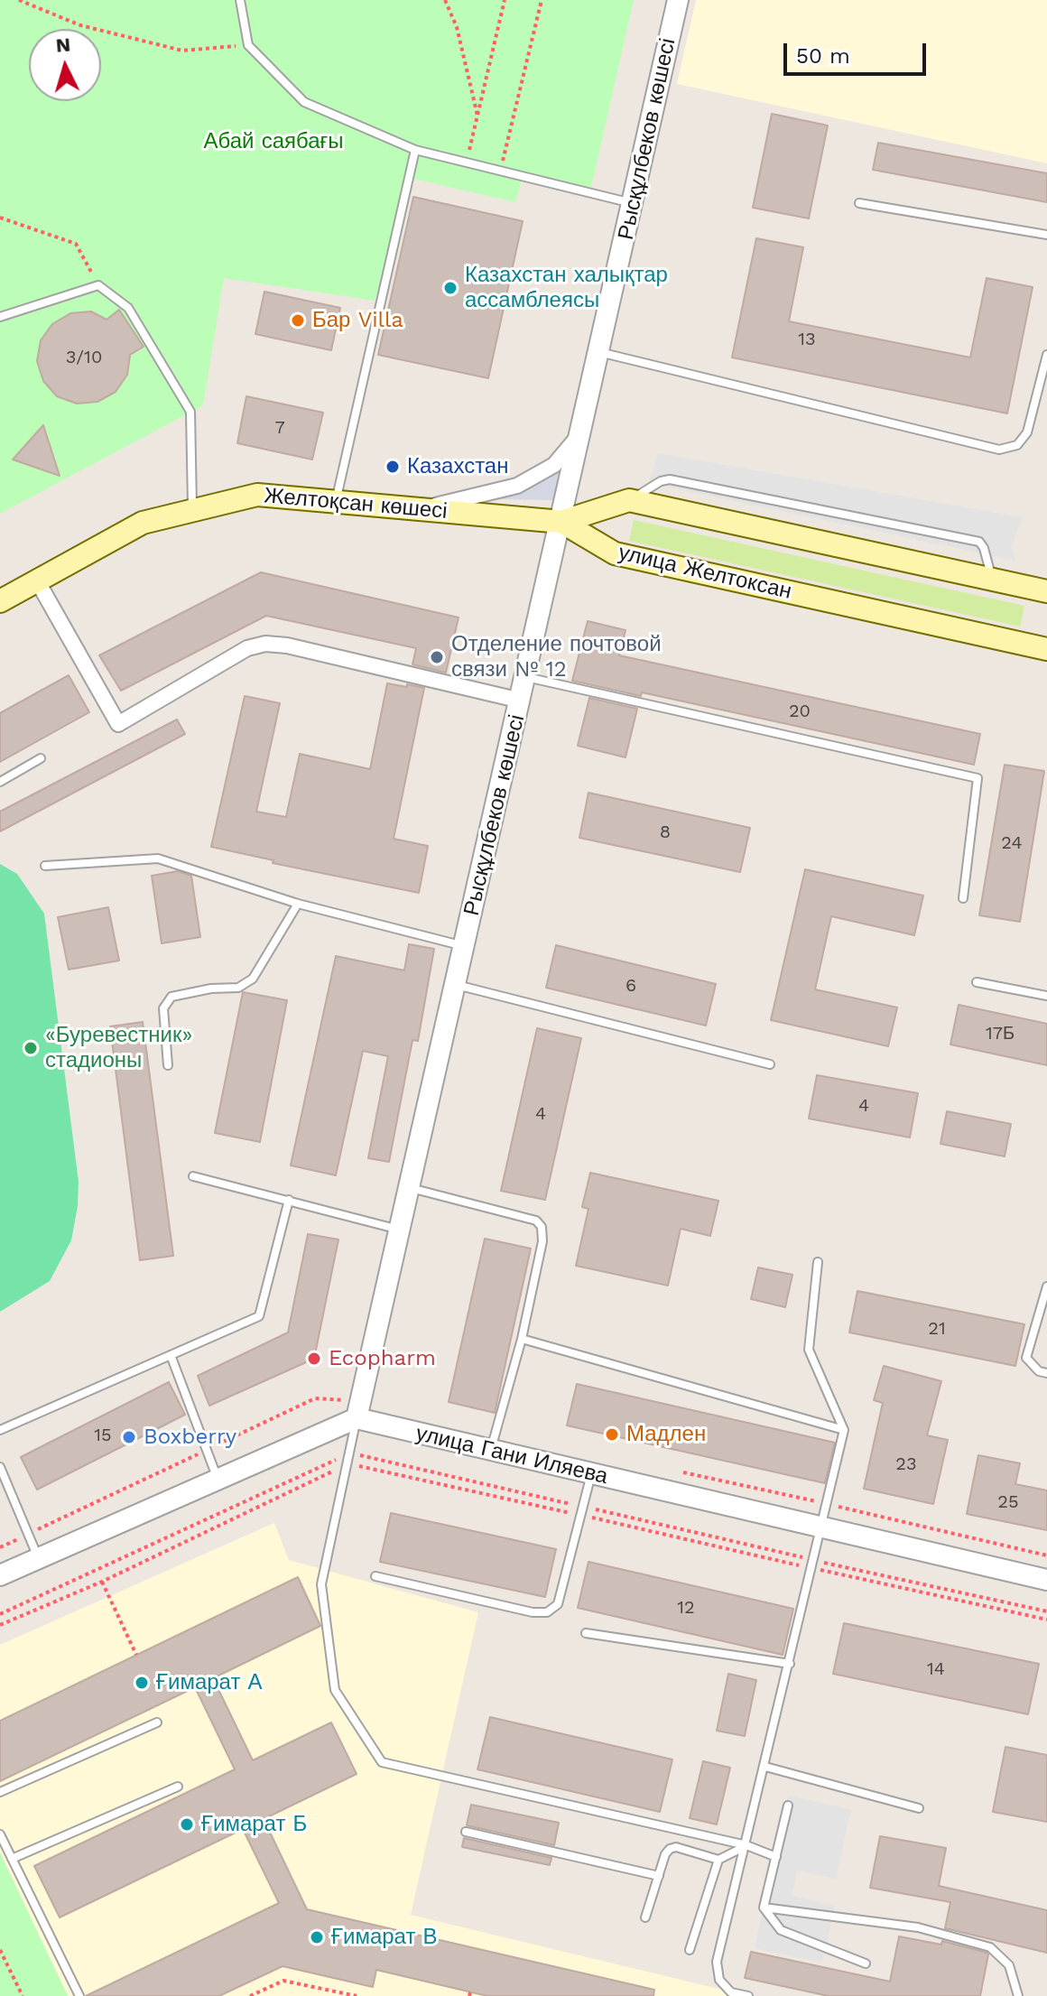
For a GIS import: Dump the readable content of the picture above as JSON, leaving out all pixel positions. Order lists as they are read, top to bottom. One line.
{"streets":{"main road":["Желтоқсан көшесі","улица Желтоксан"],"street":["Рысқұлбеков көшесі","улица Гани Иляева"]},"crossings":[["Рысқұлбеков көшесі","Желтоқсан көшесі"],["Рысқұлбеков көшесі","улица Желтоксан"],["Рысқұлбеков көшесі","улица Гани Иляева"],["Желтоқсан көшесі","улица Желтоксан"]],"parks":["Абай саябағы"],"places":["Казахстан халықтар ассамблеясы","Бар Villa","Казахстан","Отделение почтовой связи № 12","«Буревестник» стадионы","Ecopharm","Мадлен","Boxberry","Ғимарат А","Ғимарат Б","Ғимарат В"],"house_numbers":["13","3/10","7","20","8","24","6","17Б","4","4","21","15","23","25","12","14"],"scale_bar":"50 m","north":"top"}
